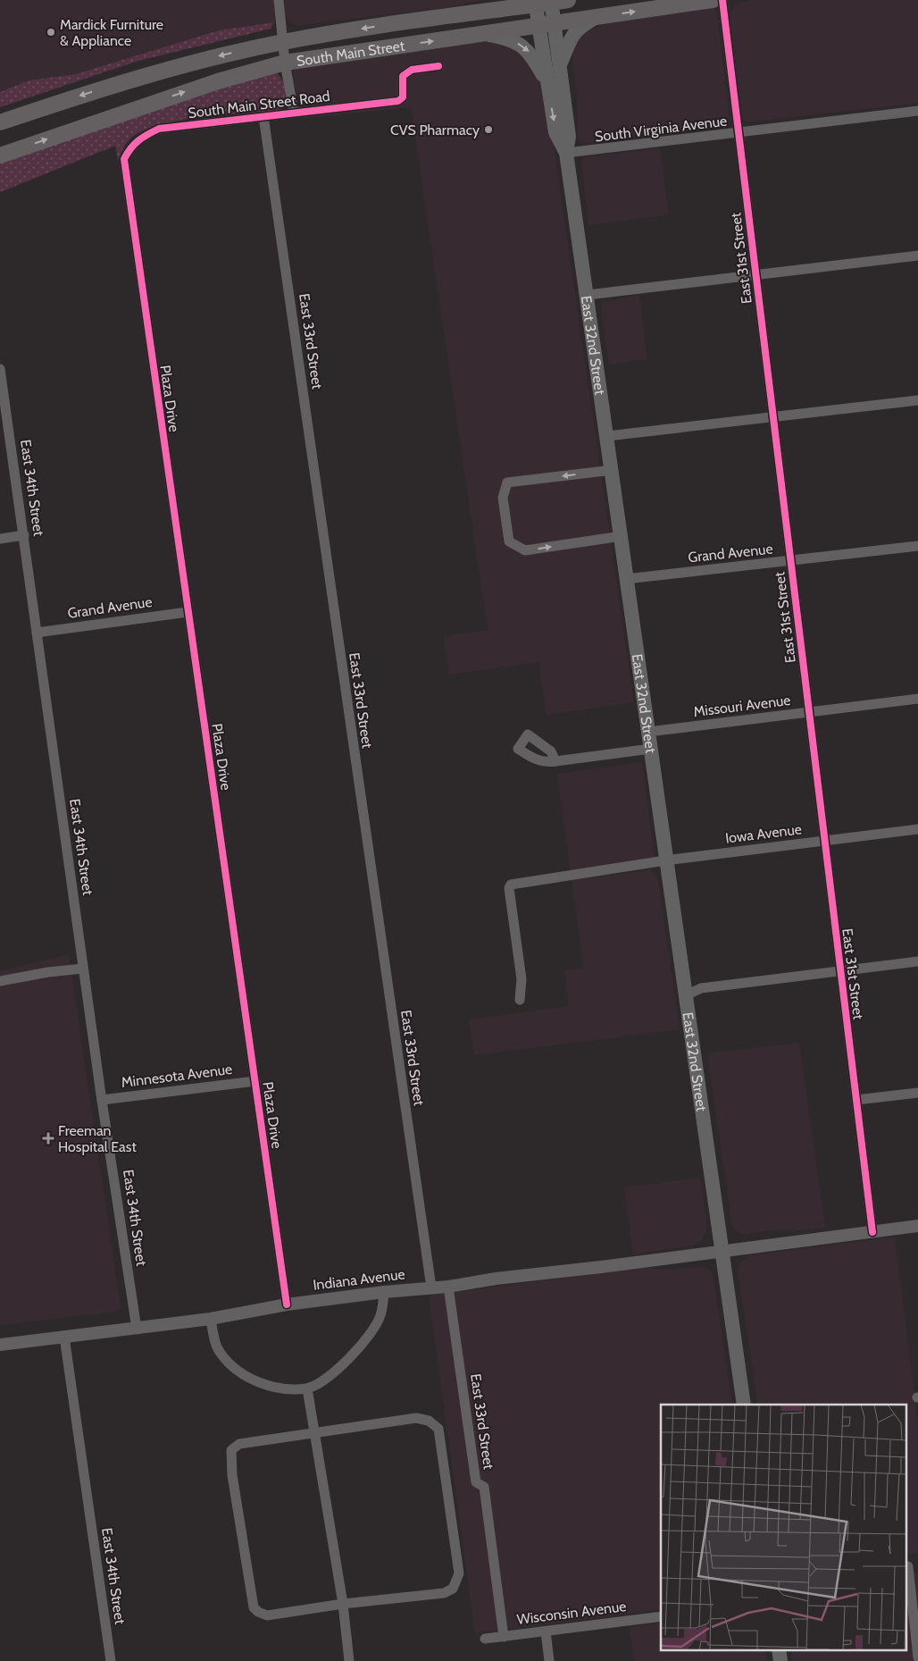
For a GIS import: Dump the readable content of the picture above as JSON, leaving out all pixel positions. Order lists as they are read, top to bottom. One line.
{"streets":{"main road":["South Main Street","East 32nd Street"],"street":["South Main Street Road","South Virginia Avenue","East 31st Street","East 33rd Street","Plaza Drive","East 34th Street","Grand Avenue","Missouri Avenue","Iowa Avenue","Minnesota Avenue","Indiana Avenue","Wisconsin Avenue"]},"crossings":[["South Main Street","East 32nd Street"],["South Main Street Road","East 33rd Street"],["South Main Street Road","Plaza Drive"],["South Virginia Avenue","East 31st Street"],["South Virginia Avenue","East 32nd Street"],["East 31st Street","Grand Avenue"],["East 31st Street","Missouri Avenue"],["East 31st Street","Iowa Avenue"],["East 31st Street","Indiana Avenue"],["East 33rd Street","Indiana Avenue"],["East 33rd Street","Wisconsin Avenue"],["East 32nd Street","Grand Avenue"],["East 32nd Street","Missouri Avenue"],["East 32nd Street","Iowa Avenue"],["East 32nd Street","Indiana Avenue"],["Plaza Drive","Grand Avenue"],["Plaza Drive","Minnesota Avenue"],["Plaza Drive","Indiana Avenue"],["East 34th Street","Grand Avenue"],["East 34th Street","Minnesota Avenue"],["East 34th Street","Indiana Avenue"]],"places":{"other":["Mardick Furniture & Appliance","CVS Pharmacy"],"health":["Freeman Hospital East"]}}
